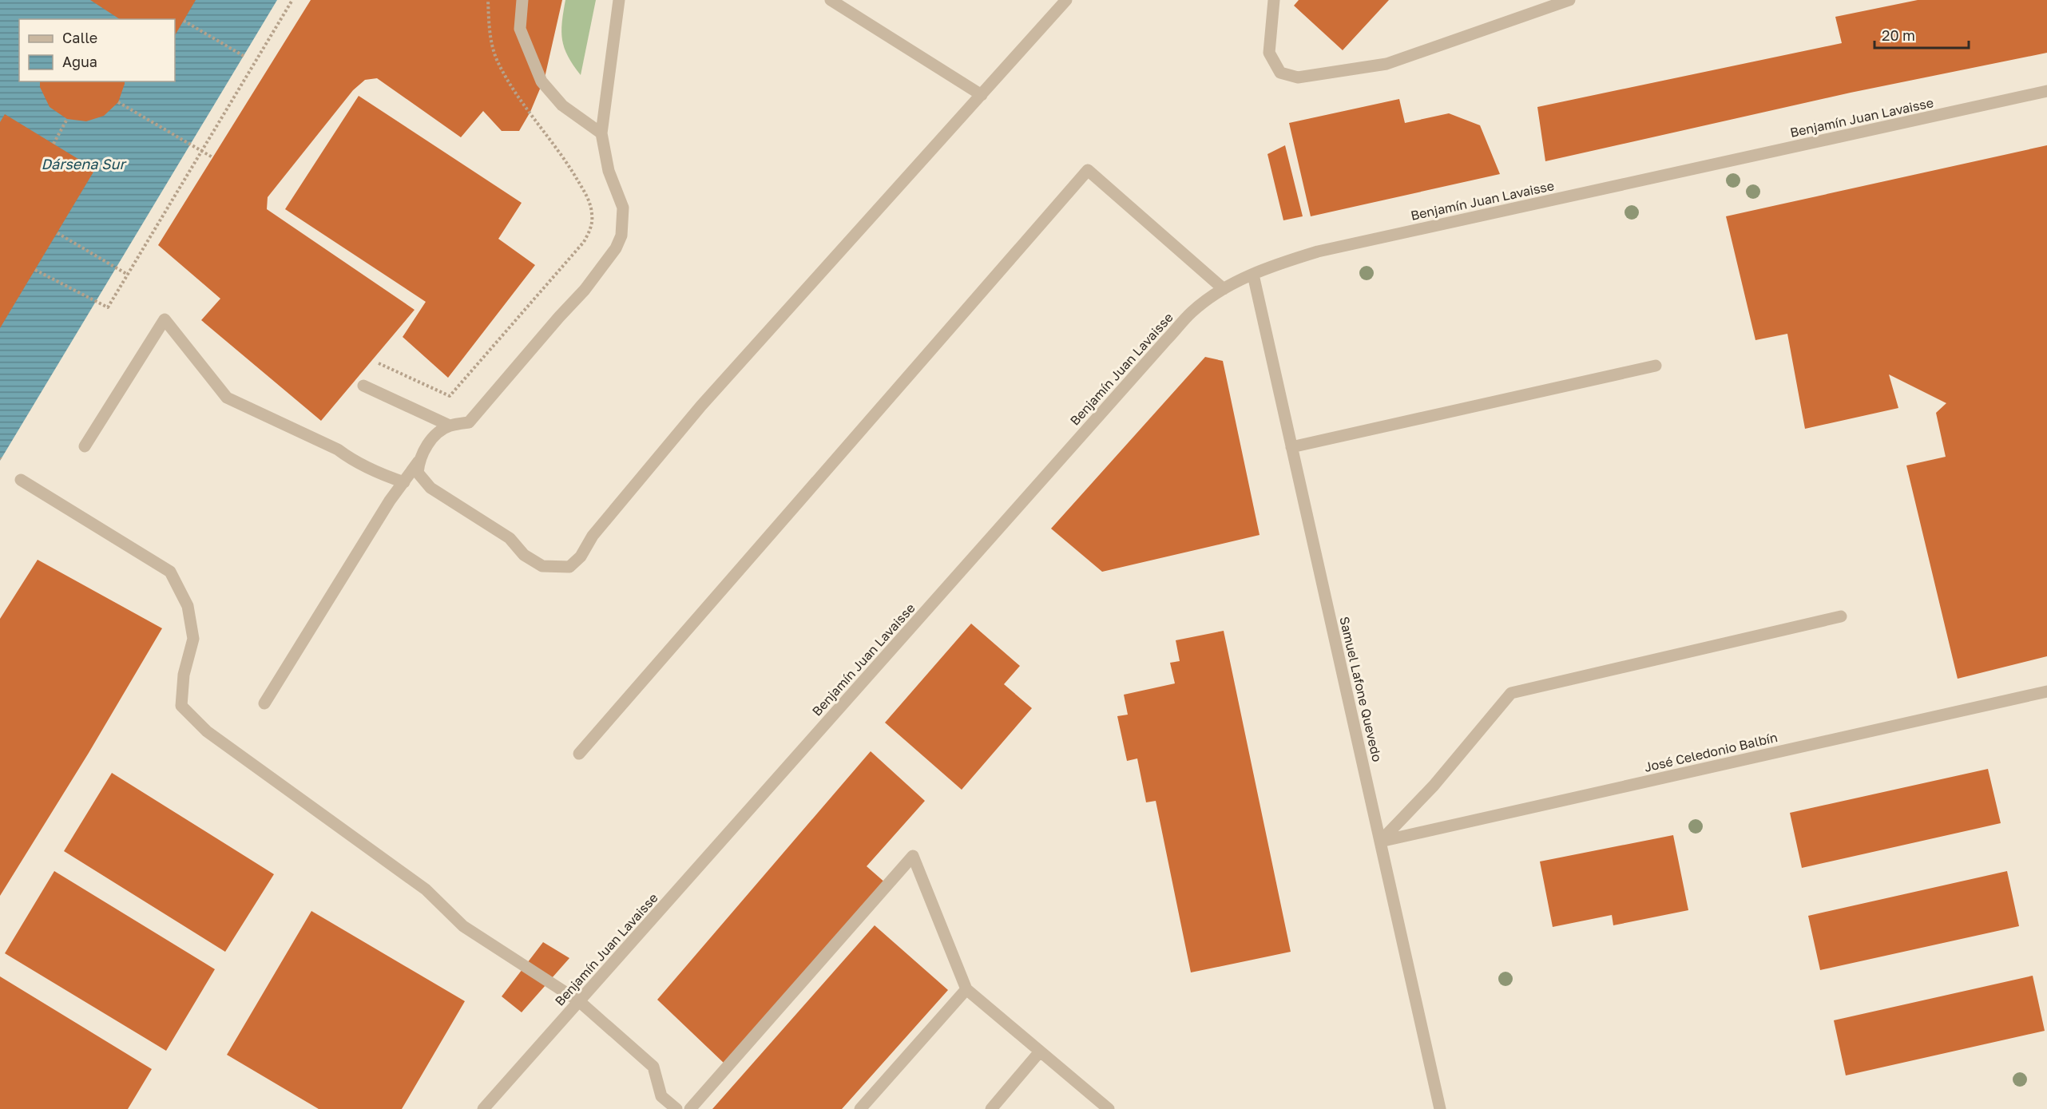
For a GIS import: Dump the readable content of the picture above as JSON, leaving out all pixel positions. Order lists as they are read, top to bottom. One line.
{"streets":{"street":["Benjamín Juan Lavaisse","Samuel Lafone Quevedo","José Celedonio Balbín"]},"crossings":[["Benjamín Juan Lavaisse","Samuel Lafone Quevedo"],["Samuel Lafone Quevedo","José Celedonio Balbín"]],"water":["Dársena Sur"],"legend":["Calle","Agua"],"scale_bar":"20 m"}
